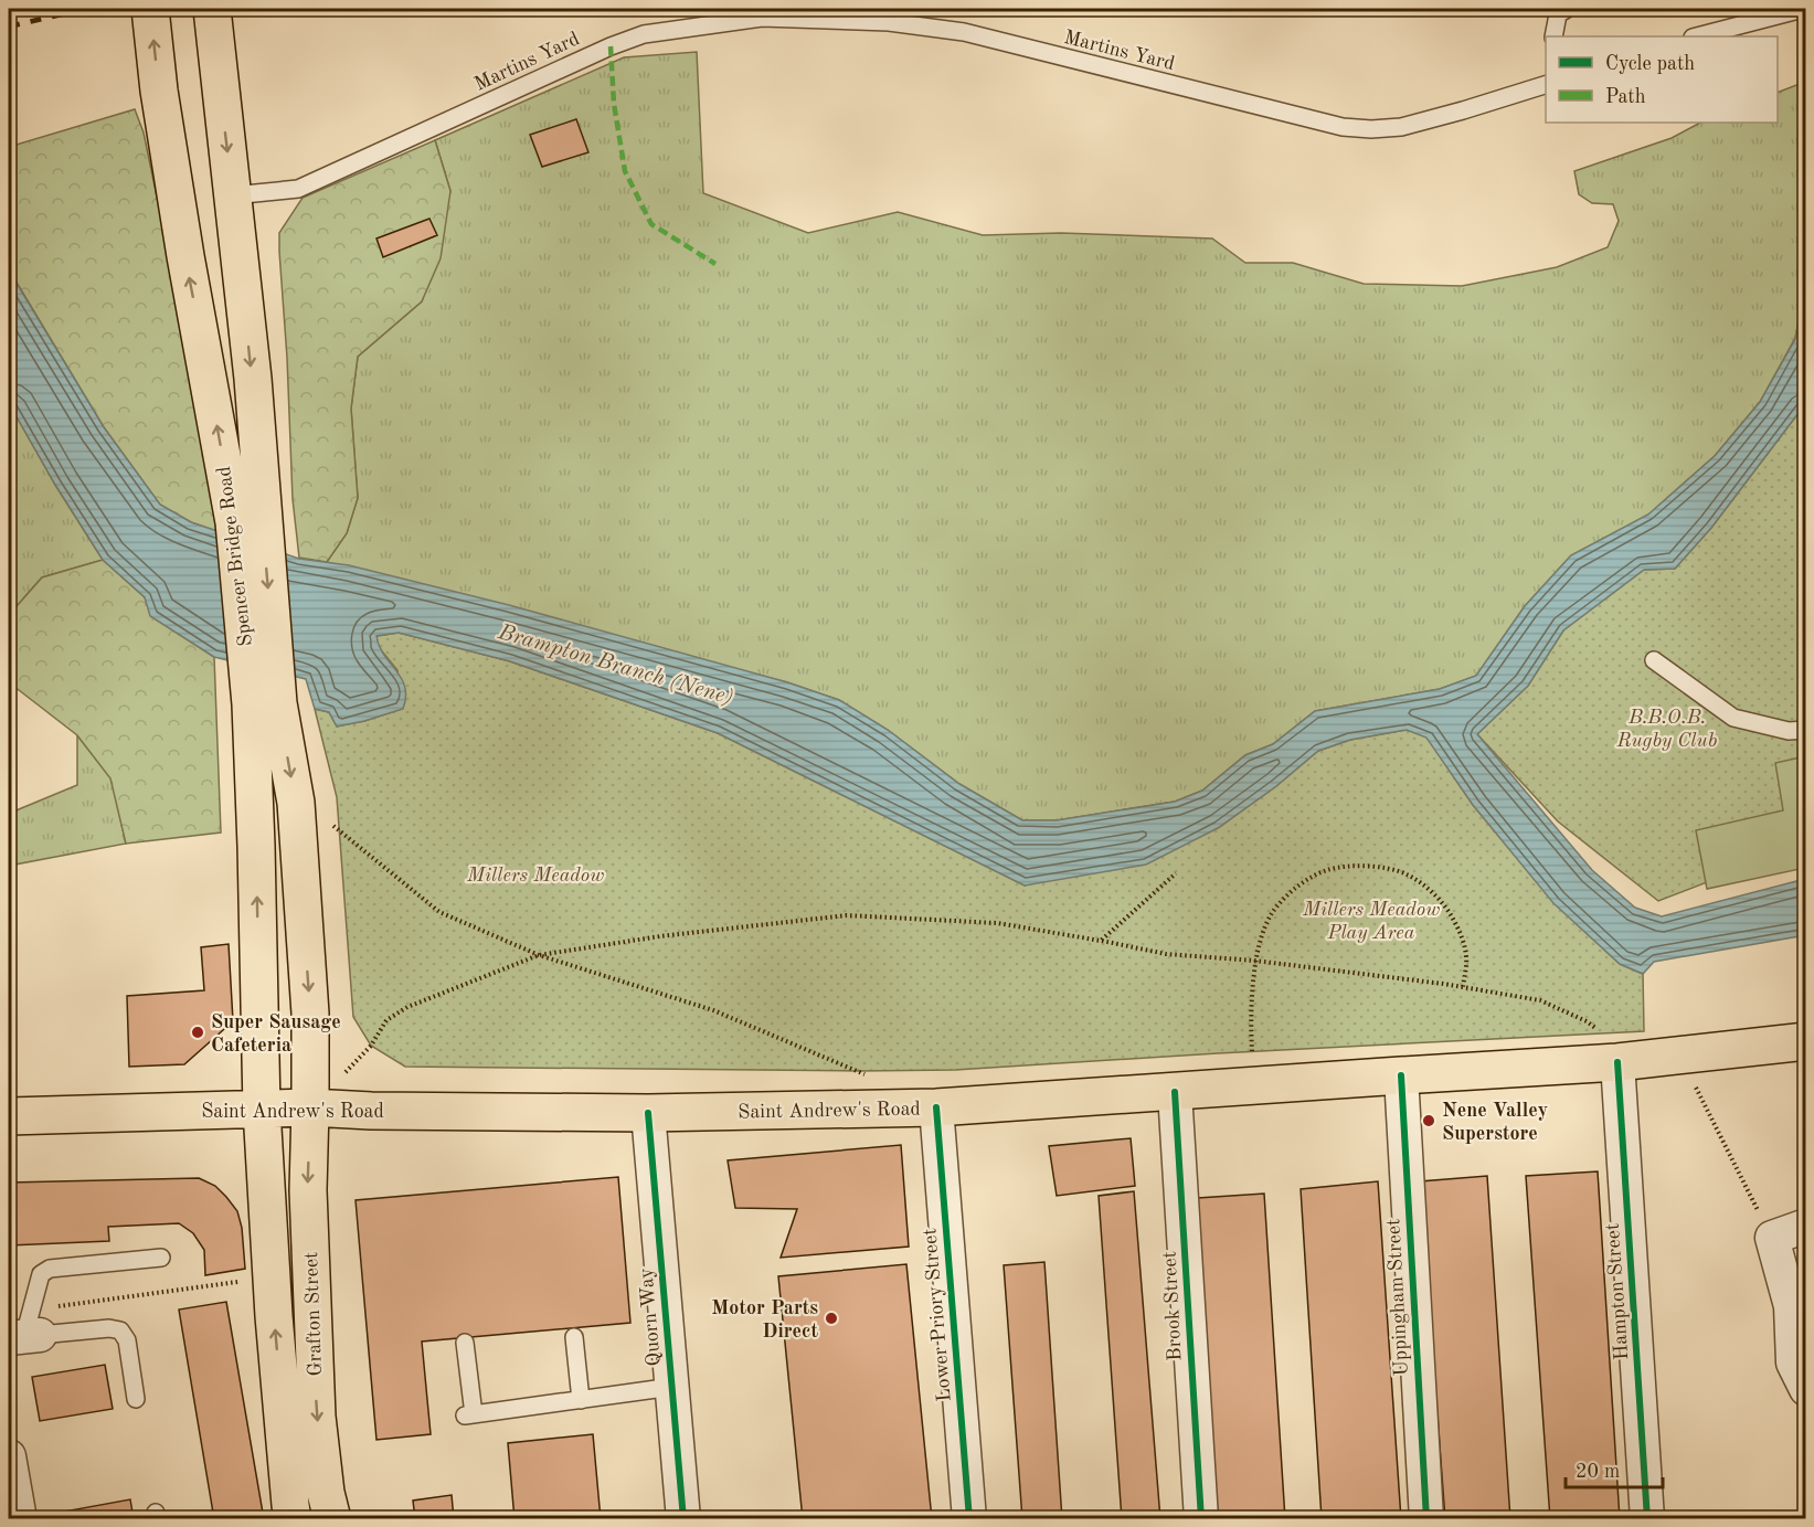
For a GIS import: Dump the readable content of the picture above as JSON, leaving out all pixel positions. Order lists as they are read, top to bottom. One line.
{"streets":{"main road":["Spencer Bridge Road","Saint Andrew's Road","Grafton Street"],"street":["Hampton Street","Uppingham Street","Brook Street","Lower Priory Street","Quorn Way"],"lane":["Martins Yard"]},"crossings":[["Martins Yard","Spencer Bridge Road"],["Spencer Bridge Road","Saint Andrew's Road"],["Spencer Bridge Road","Grafton Street"],["Saint Andrew's Road","Hampton Street"],["Saint Andrew's Road","Uppingham Street"],["Saint Andrew's Road","Brook Street"],["Saint Andrew's Road","Grafton Street"],["Saint Andrew's Road","Lower Priory Street"],["Saint Andrew's Road","Quorn Way"]],"water":["Brampton Branch (Nene)"],"parks":["B.B.O.B. Rugby Club","Millers Meadow","Millers Meadow Play Area"],"places":["Super Sausage Cafeteria","Nene Valley Superstore","Motor Parts Direct"],"legend":["Cycle path","Path"],"scale_bar":"20 m"}
